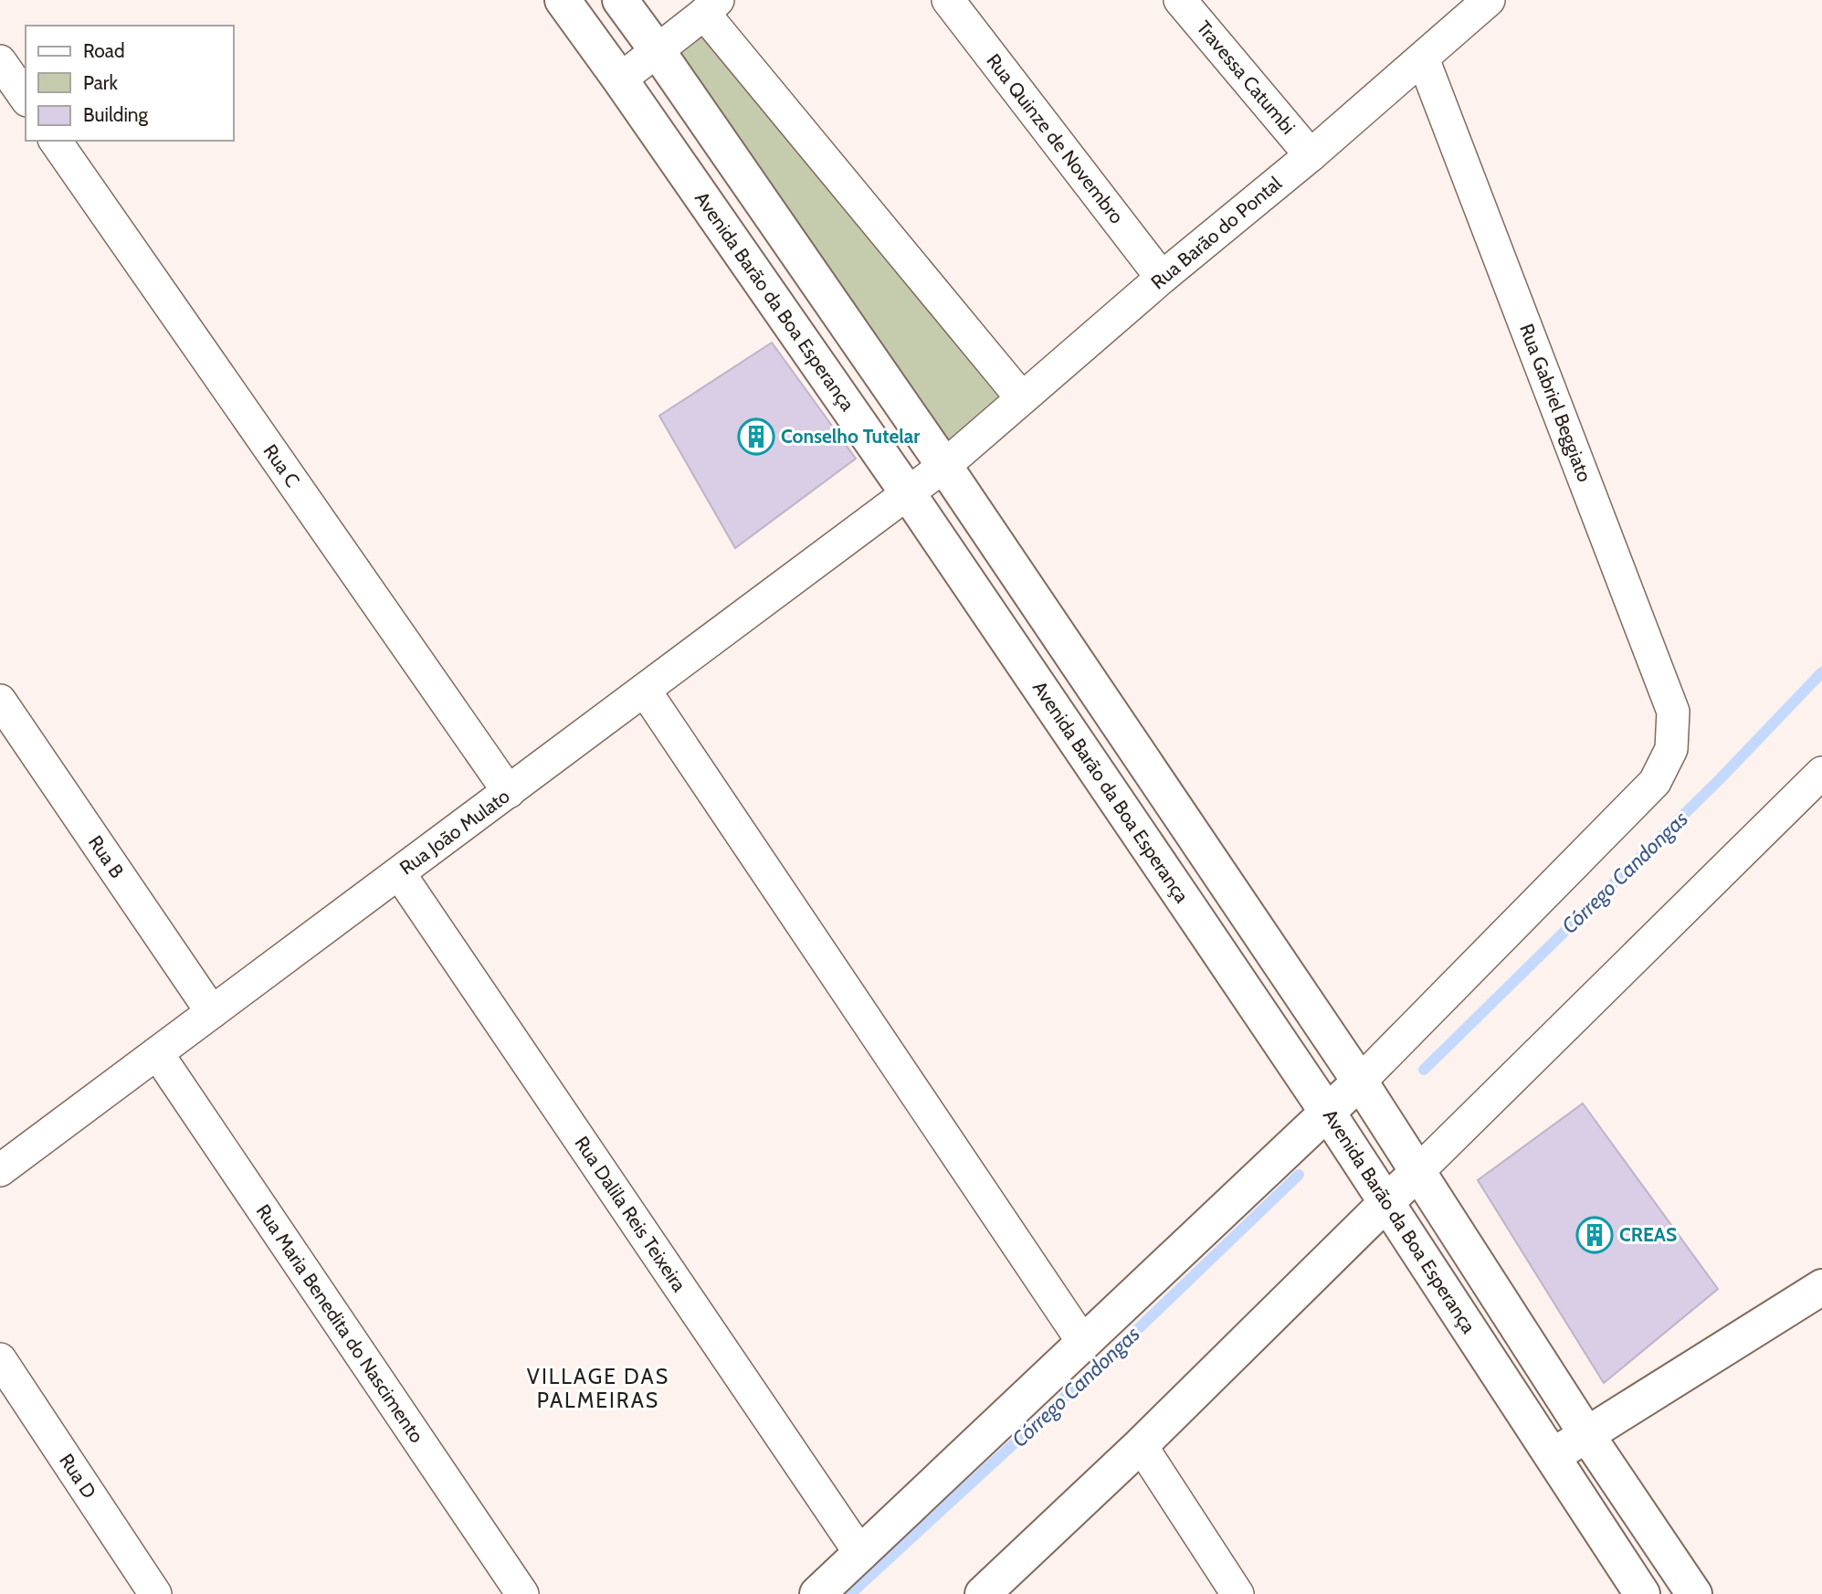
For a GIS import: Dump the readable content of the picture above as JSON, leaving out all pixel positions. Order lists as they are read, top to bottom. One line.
{"streets":{"main road":["Avenida Barão da Boa Esperança"],"street":["Travessa Catumbi","Rua Quinze de Novembro","Rua Barão do Pontal","Rua Gabriel Beggiato","Rua C","Rua João Mulato","Rua B","Rua Dalila Reis Teixeira","Rua Maria Benedita do Nascimento","Rua D"]},"crossings":[["Travessa Catumbi","Rua Barão do Pontal"],["Rua Quinze de Novembro","Rua Barão do Pontal"],["Rua Barão do Pontal","Avenida Barão da Boa Esperança"],["Rua Barão do Pontal","Rua Gabriel Beggiato"],["Rua Barão do Pontal","Rua João Mulato"],["Avenida Barão da Boa Esperança","Rua João Mulato"],["Rua C","Rua João Mulato"],["Rua João Mulato","Rua B"],["Rua João Mulato","Rua Dalila Reis Teixeira"],["Rua João Mulato","Rua Maria Benedita do Nascimento"]],"districts":["VILLAGE DAS PALMEIRAS"],"water":["Córrego Candongas"],"places":{"building":["Conselho Tutelar","CREAS"]},"legend":["Road","Park","Building"]}
